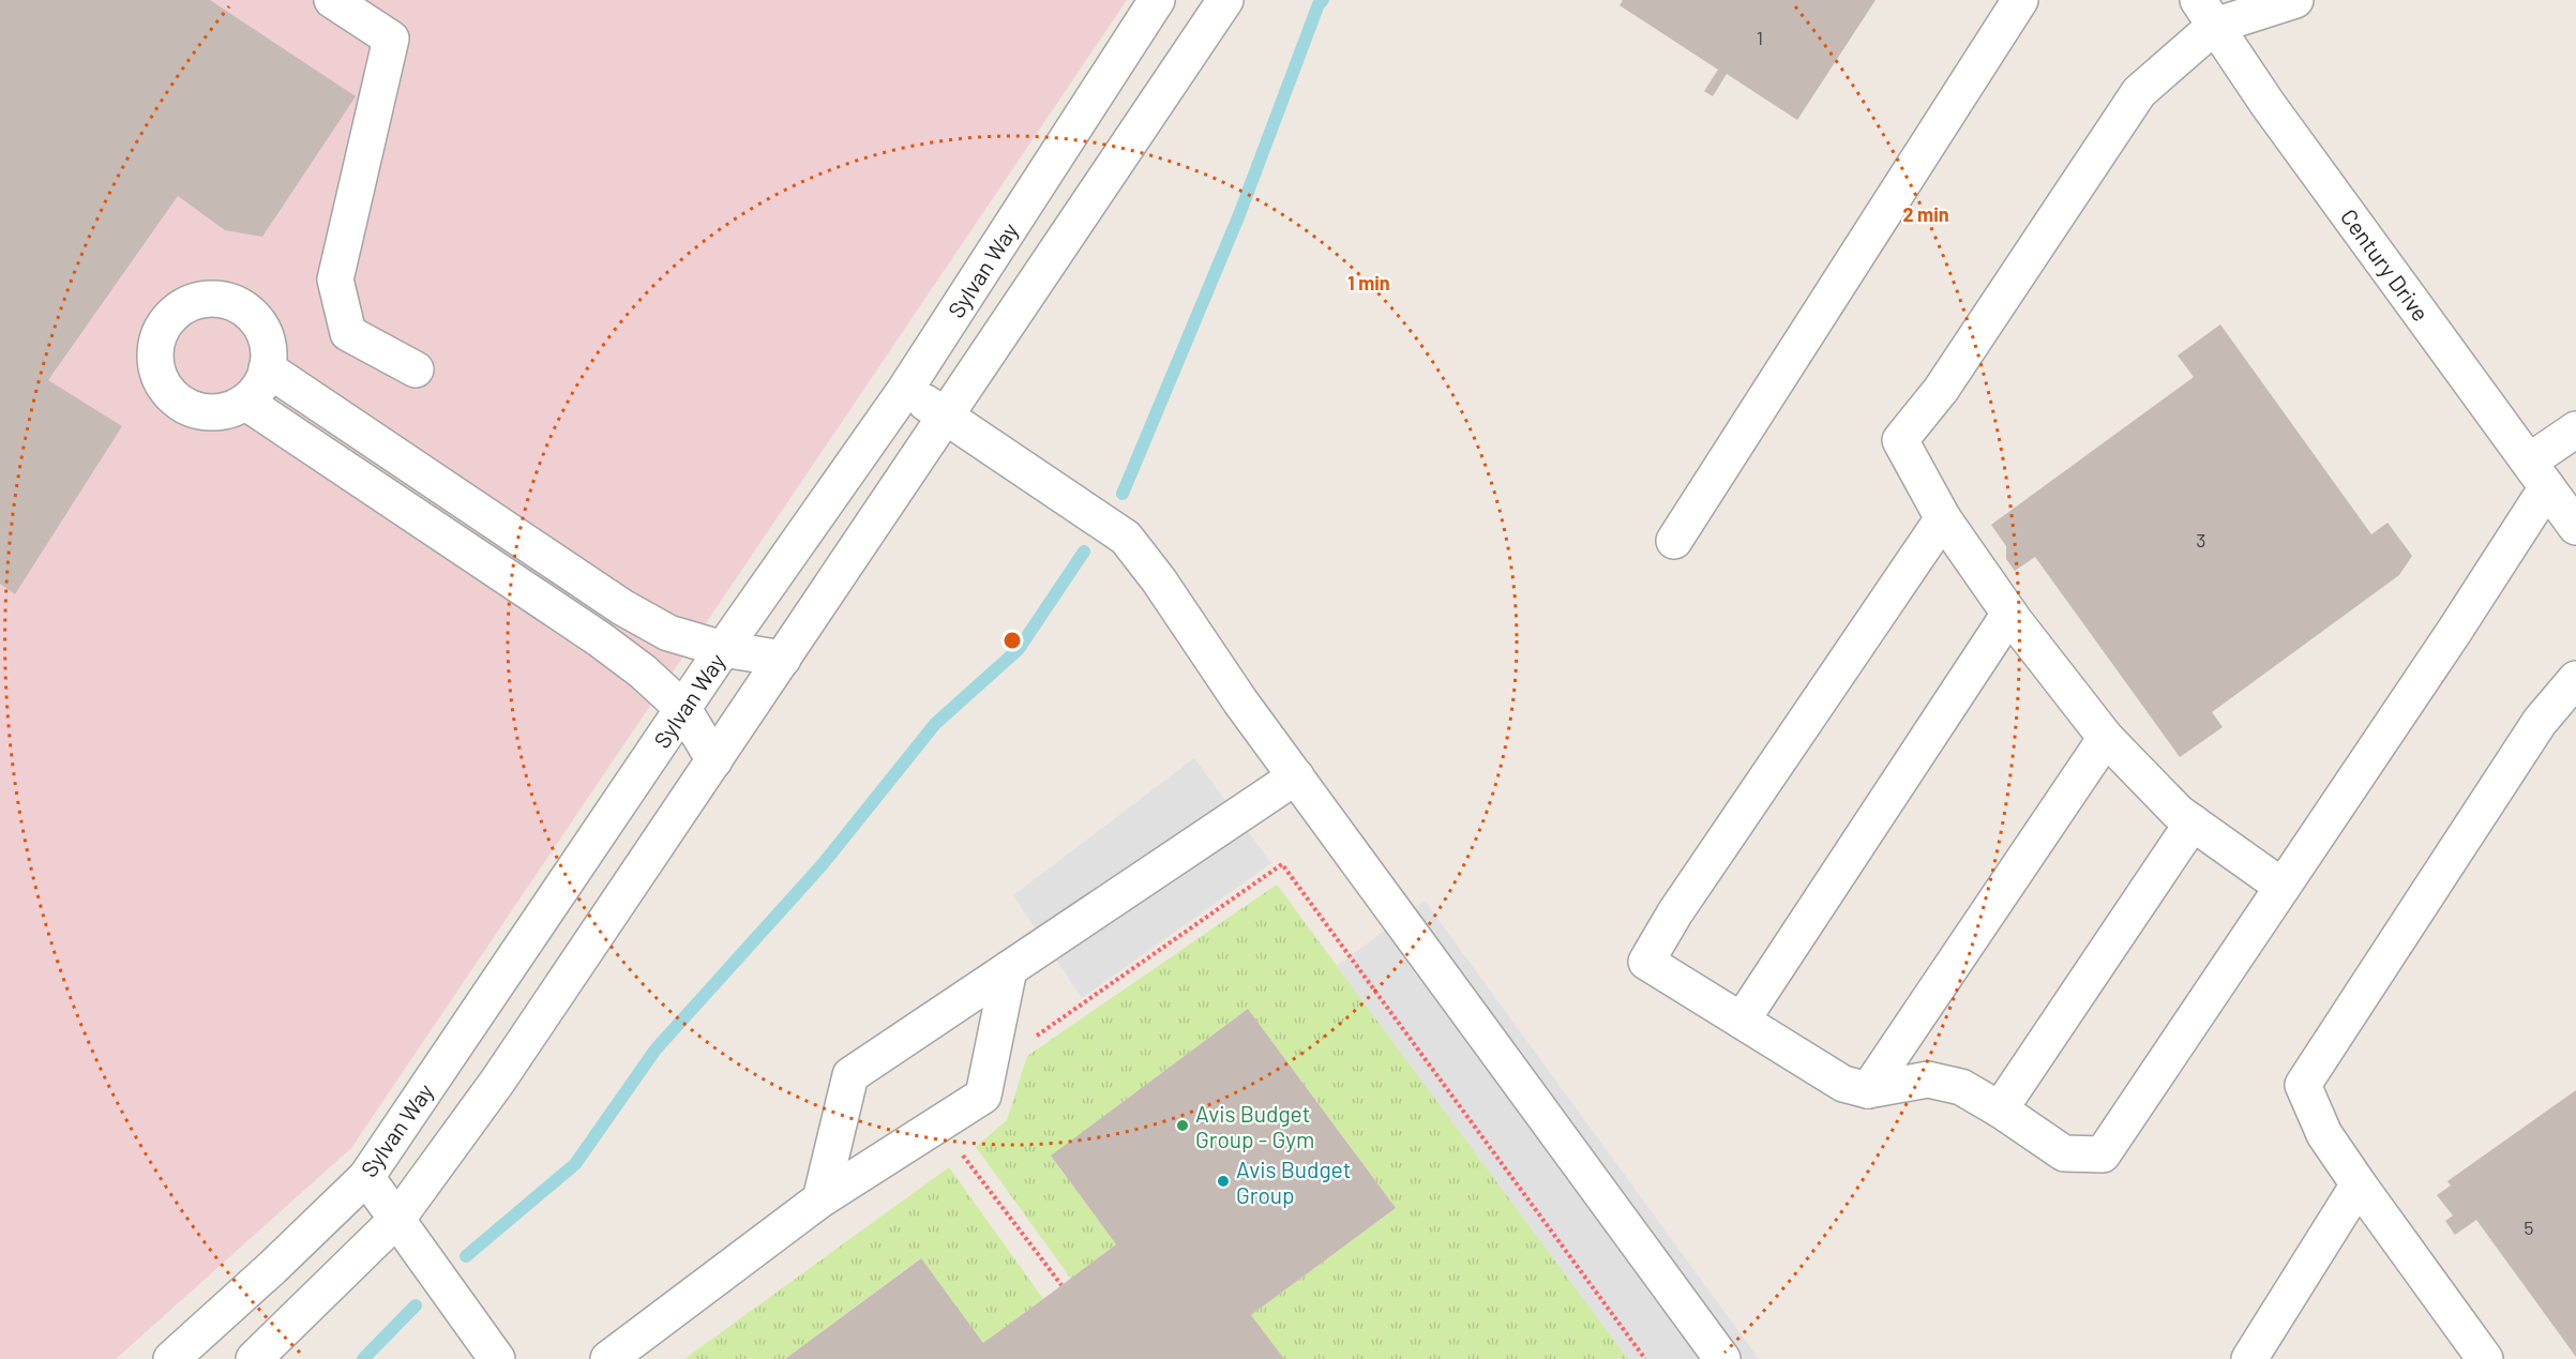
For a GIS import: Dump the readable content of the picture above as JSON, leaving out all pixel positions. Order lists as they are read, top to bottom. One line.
{"streets":{"street":["Century Drive","Sylvan Way"]},"places":["Avis Budget Group - Gym","Avis Budget Group"],"house_numbers":["1","3","5"],"rings":["2 min","1 min"]}
